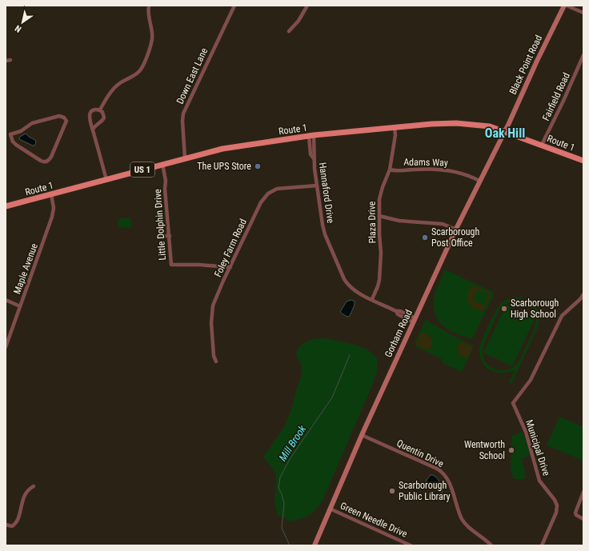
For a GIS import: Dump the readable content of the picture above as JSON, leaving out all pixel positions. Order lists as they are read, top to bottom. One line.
{"streets":{"main road":["Black Point Road","Route 1","US 1","Gorham Road"],"street":["Down East Lane","Fairfield Road","Adams Way","Hannaford Drive","Plaza Drive","Little Dolphin Drive","Foley Farm Road","Maple Avenue","Municipal Drive","Quentin Drive","Green Needle Drive"]},"crossings":[["Black Point Road","Route 1"],["Black Point Road","Gorham Road"],["Down East Lane","Route 1"],["Fairfield Road","Route 1"],["Route 1","Hannaford Drive"],["Route 1","Plaza Drive"],["Route 1","Little Dolphin Drive"],["Route 1","Maple Avenue"],["Route 1","Gorham Road"],["Adams Way","Plaza Drive"],["Adams Way","Gorham Road"],["Hannaford Drive","Plaza Drive"],["Hannaford Drive","Foley Farm Road"],["Hannaford Drive","Gorham Road"],["Little Dolphin Drive","Foley Farm Road"],["Gorham Road","Quentin Drive"],["Gorham Road","Green Needle Drive"]],"districts":["Oak Hill"],"water":["Mill Brook"],"places":["The UPS Store","Scarborough Post Office","Scarborough High School","Wentworth School","Scarborough Public Library"],"north":"bottom left"}
